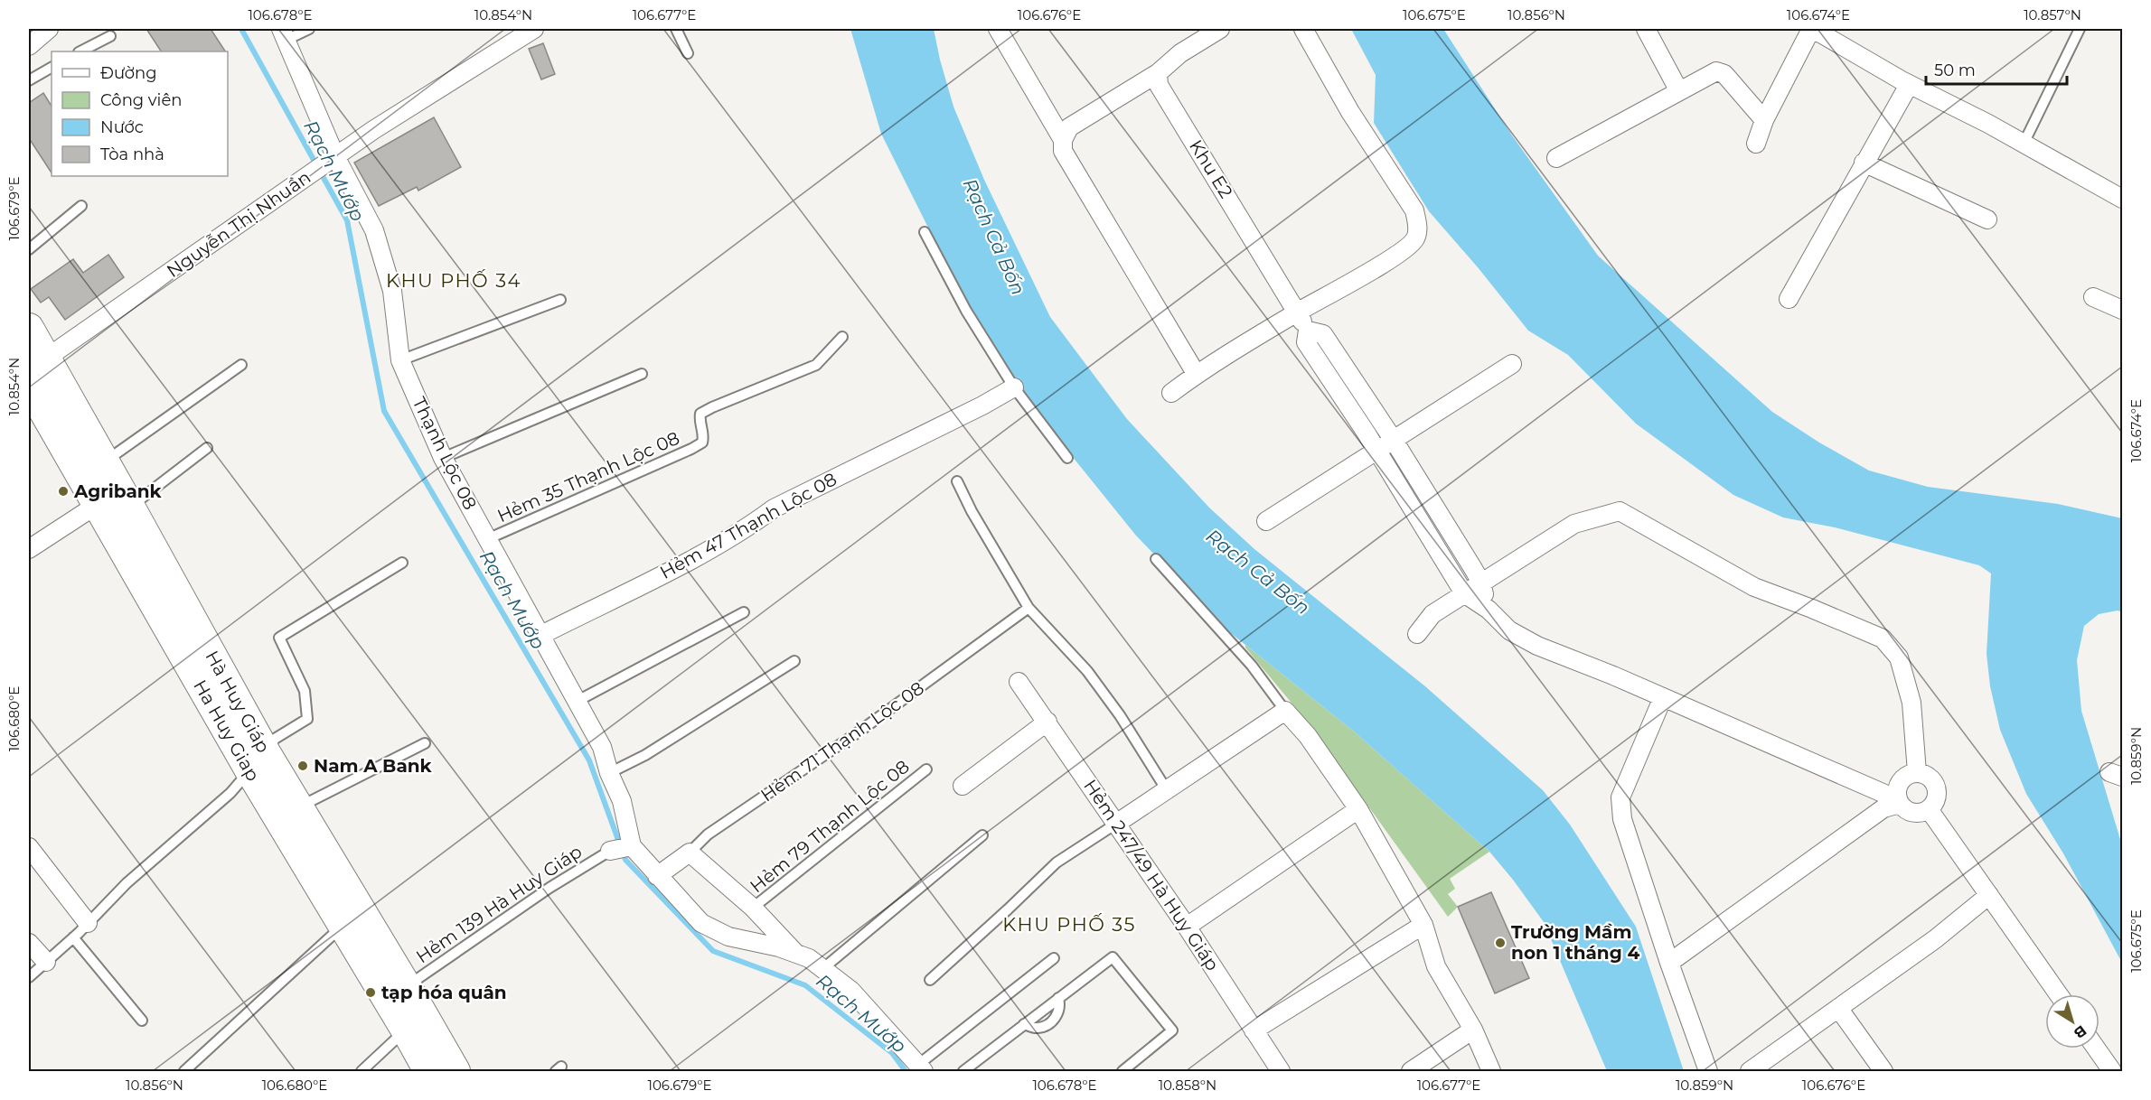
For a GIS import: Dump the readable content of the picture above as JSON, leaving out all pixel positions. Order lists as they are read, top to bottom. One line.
{"streets":{"main road":["Hà Huy Giáp","Ha Huy Giap"],"street":["Khu E2","Nguyễn Thị Nhuần","Thạnh Lộc 08","Hẻm 47 Thạnh Lộc 08","Hẻm 71 Thạnh Lộc 08","Hẻm 247/49 Hà Huy Giáp"],"lane":["Hẻm 35 Thạnh Lộc 08","Hẻm 79 Thạnh Lộc 08","Hẻm 139 Hà Huy Giáp"]},"crossings":[["Nguyễn Thị Nhuần","Thạnh Lộc 08"],["Nguyễn Thị Nhuần","Hà Huy Giáp"],["Thạnh Lộc 08","Hẻm 35 Thạnh Lộc 08"],["Thạnh Lộc 08","Hẻm 47 Thạnh Lộc 08"],["Thạnh Lộc 08","Hẻm 71 Thạnh Lộc 08"],["Thạnh Lộc 08","Hẻm 139 Hà Huy Giáp"],["Hà Huy Giáp","Ha Huy Giap"],["Hà Huy Giáp","Hẻm 139 Hà Huy Giáp"]],"districts":["KHU PHỐ 34","KHU PHỐ 35"],"water":["Rạch Mướp","Rạch Cả Bốn"],"places":["Agribank","Nam A Bank","Trường Mầm non 1 tháng 4","tạp hóa quân"],"legend":["Đường","Công viên","Nước","Tòa nhà"],"scale_bar":"50 m","north":"bottom right","coordinates":["106.678°E","10.854°N","106.677°E","106.676°E","106.675°E","10.856°N","106.674°E","10.857°N","106.679°E","106.680°E","10.859°N","10.858°N"]}
